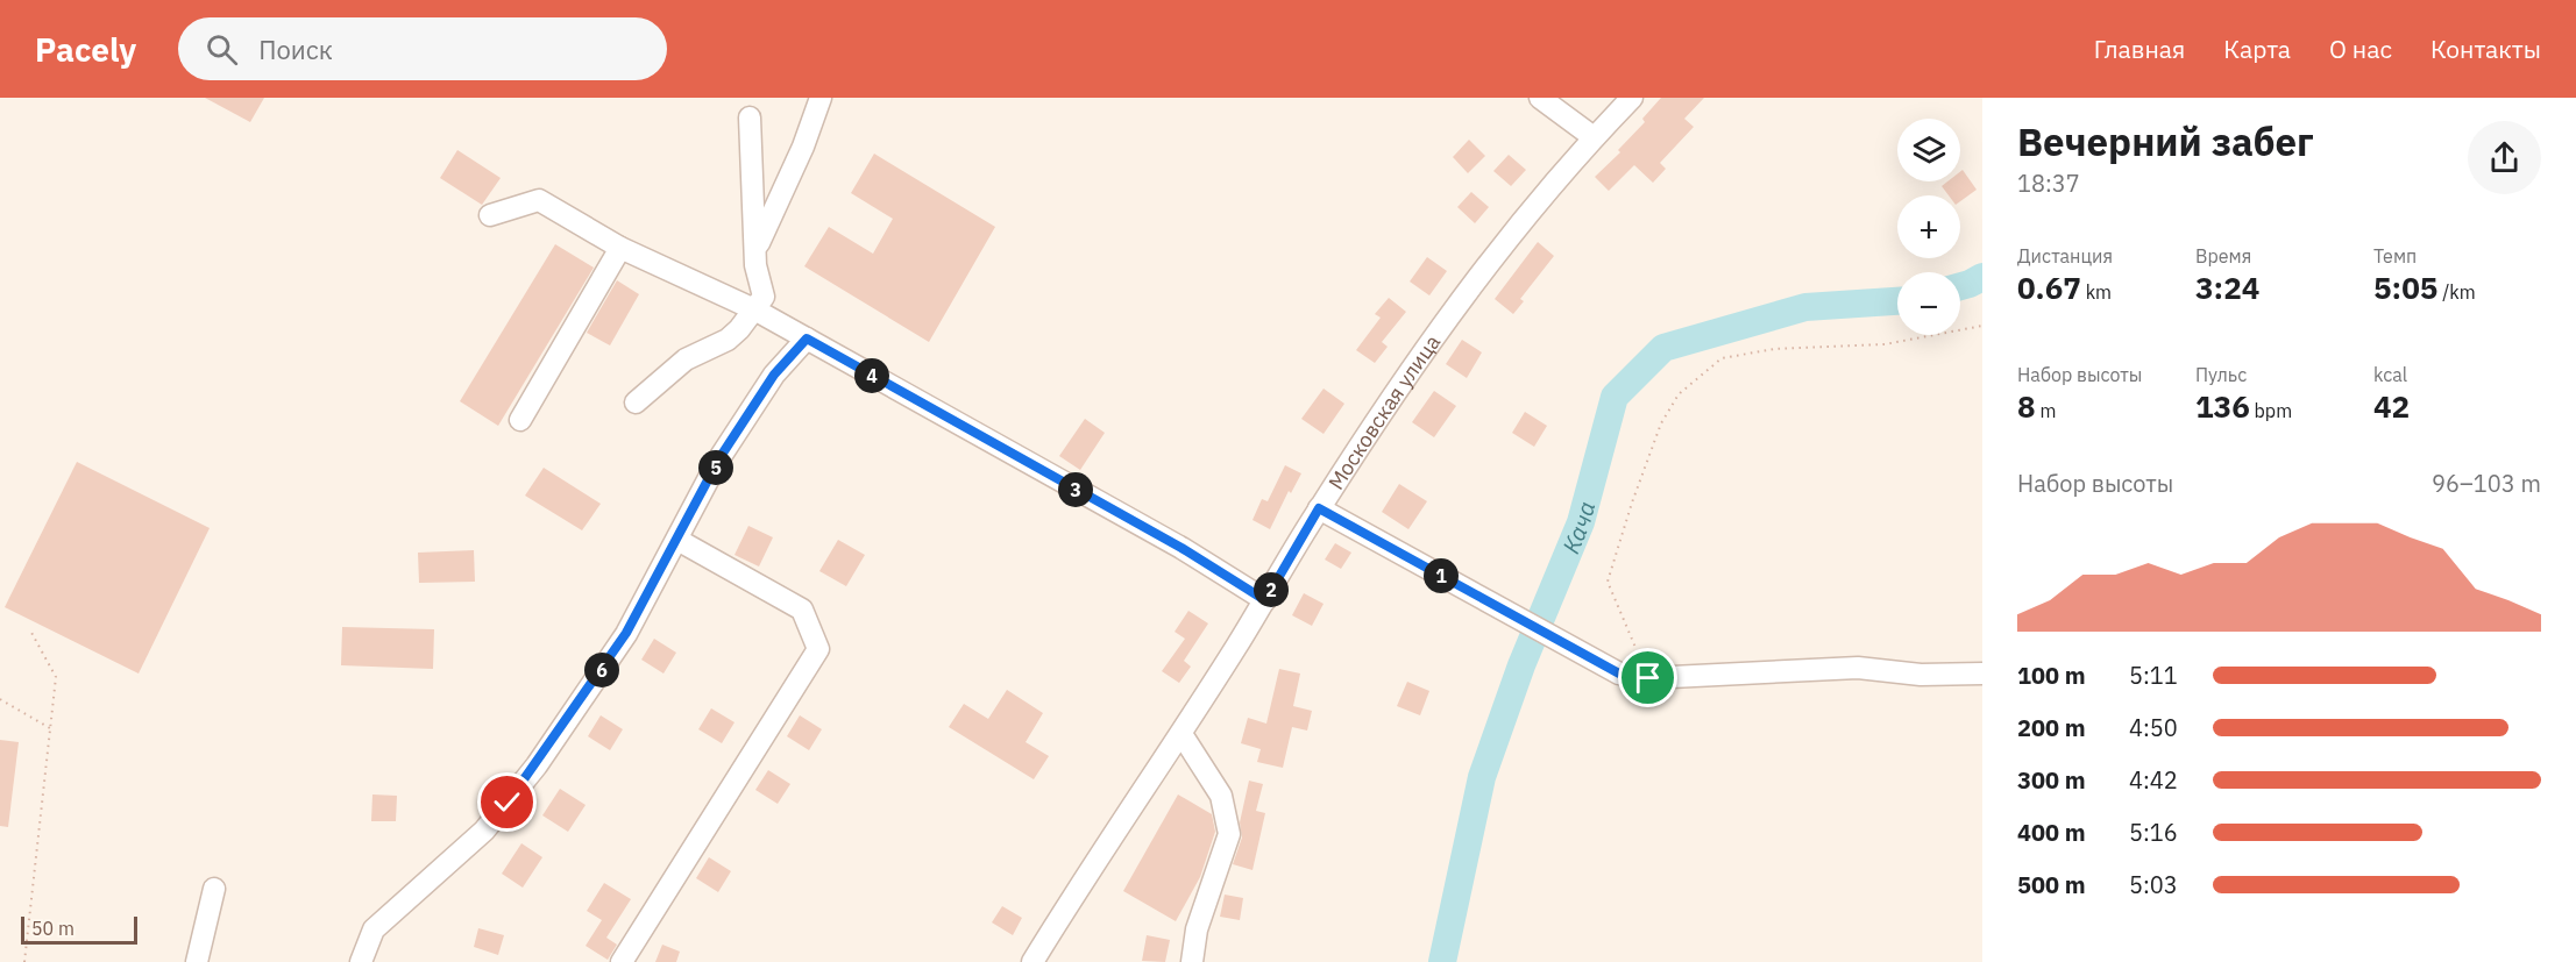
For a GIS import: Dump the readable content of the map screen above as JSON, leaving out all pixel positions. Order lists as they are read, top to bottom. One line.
{"streets":{"street":["Московская улица"]},"water":["Кача"],"scale_bar":"50 m","page":{"header":"Pacely","search":"Поиск","nav":["Главная","Карта","О нас","Контакты"],"heading":["Вечерний забег","18:37"],"map_buttons":["+","−"],"stats":[["Дистанция","0.67 km"],["Время","3:24"],["Темп","5:05 /km"],["Набор высоты","8 m"],["Пульс","136 bpm"],["kcal","42"]],"pins":["4","5","3","1","2","6"],"chart":["Набор высоты","96–103 m"],"list":[{"name":"100 m","note":"5:11"},{"name":"200 m","note":"4:50"},{"name":"300 m","note":"4:42"},{"name":"400 m","note":"5:16"},{"name":"500 m","note":"5:03"}],"scale":"50 m"}}
